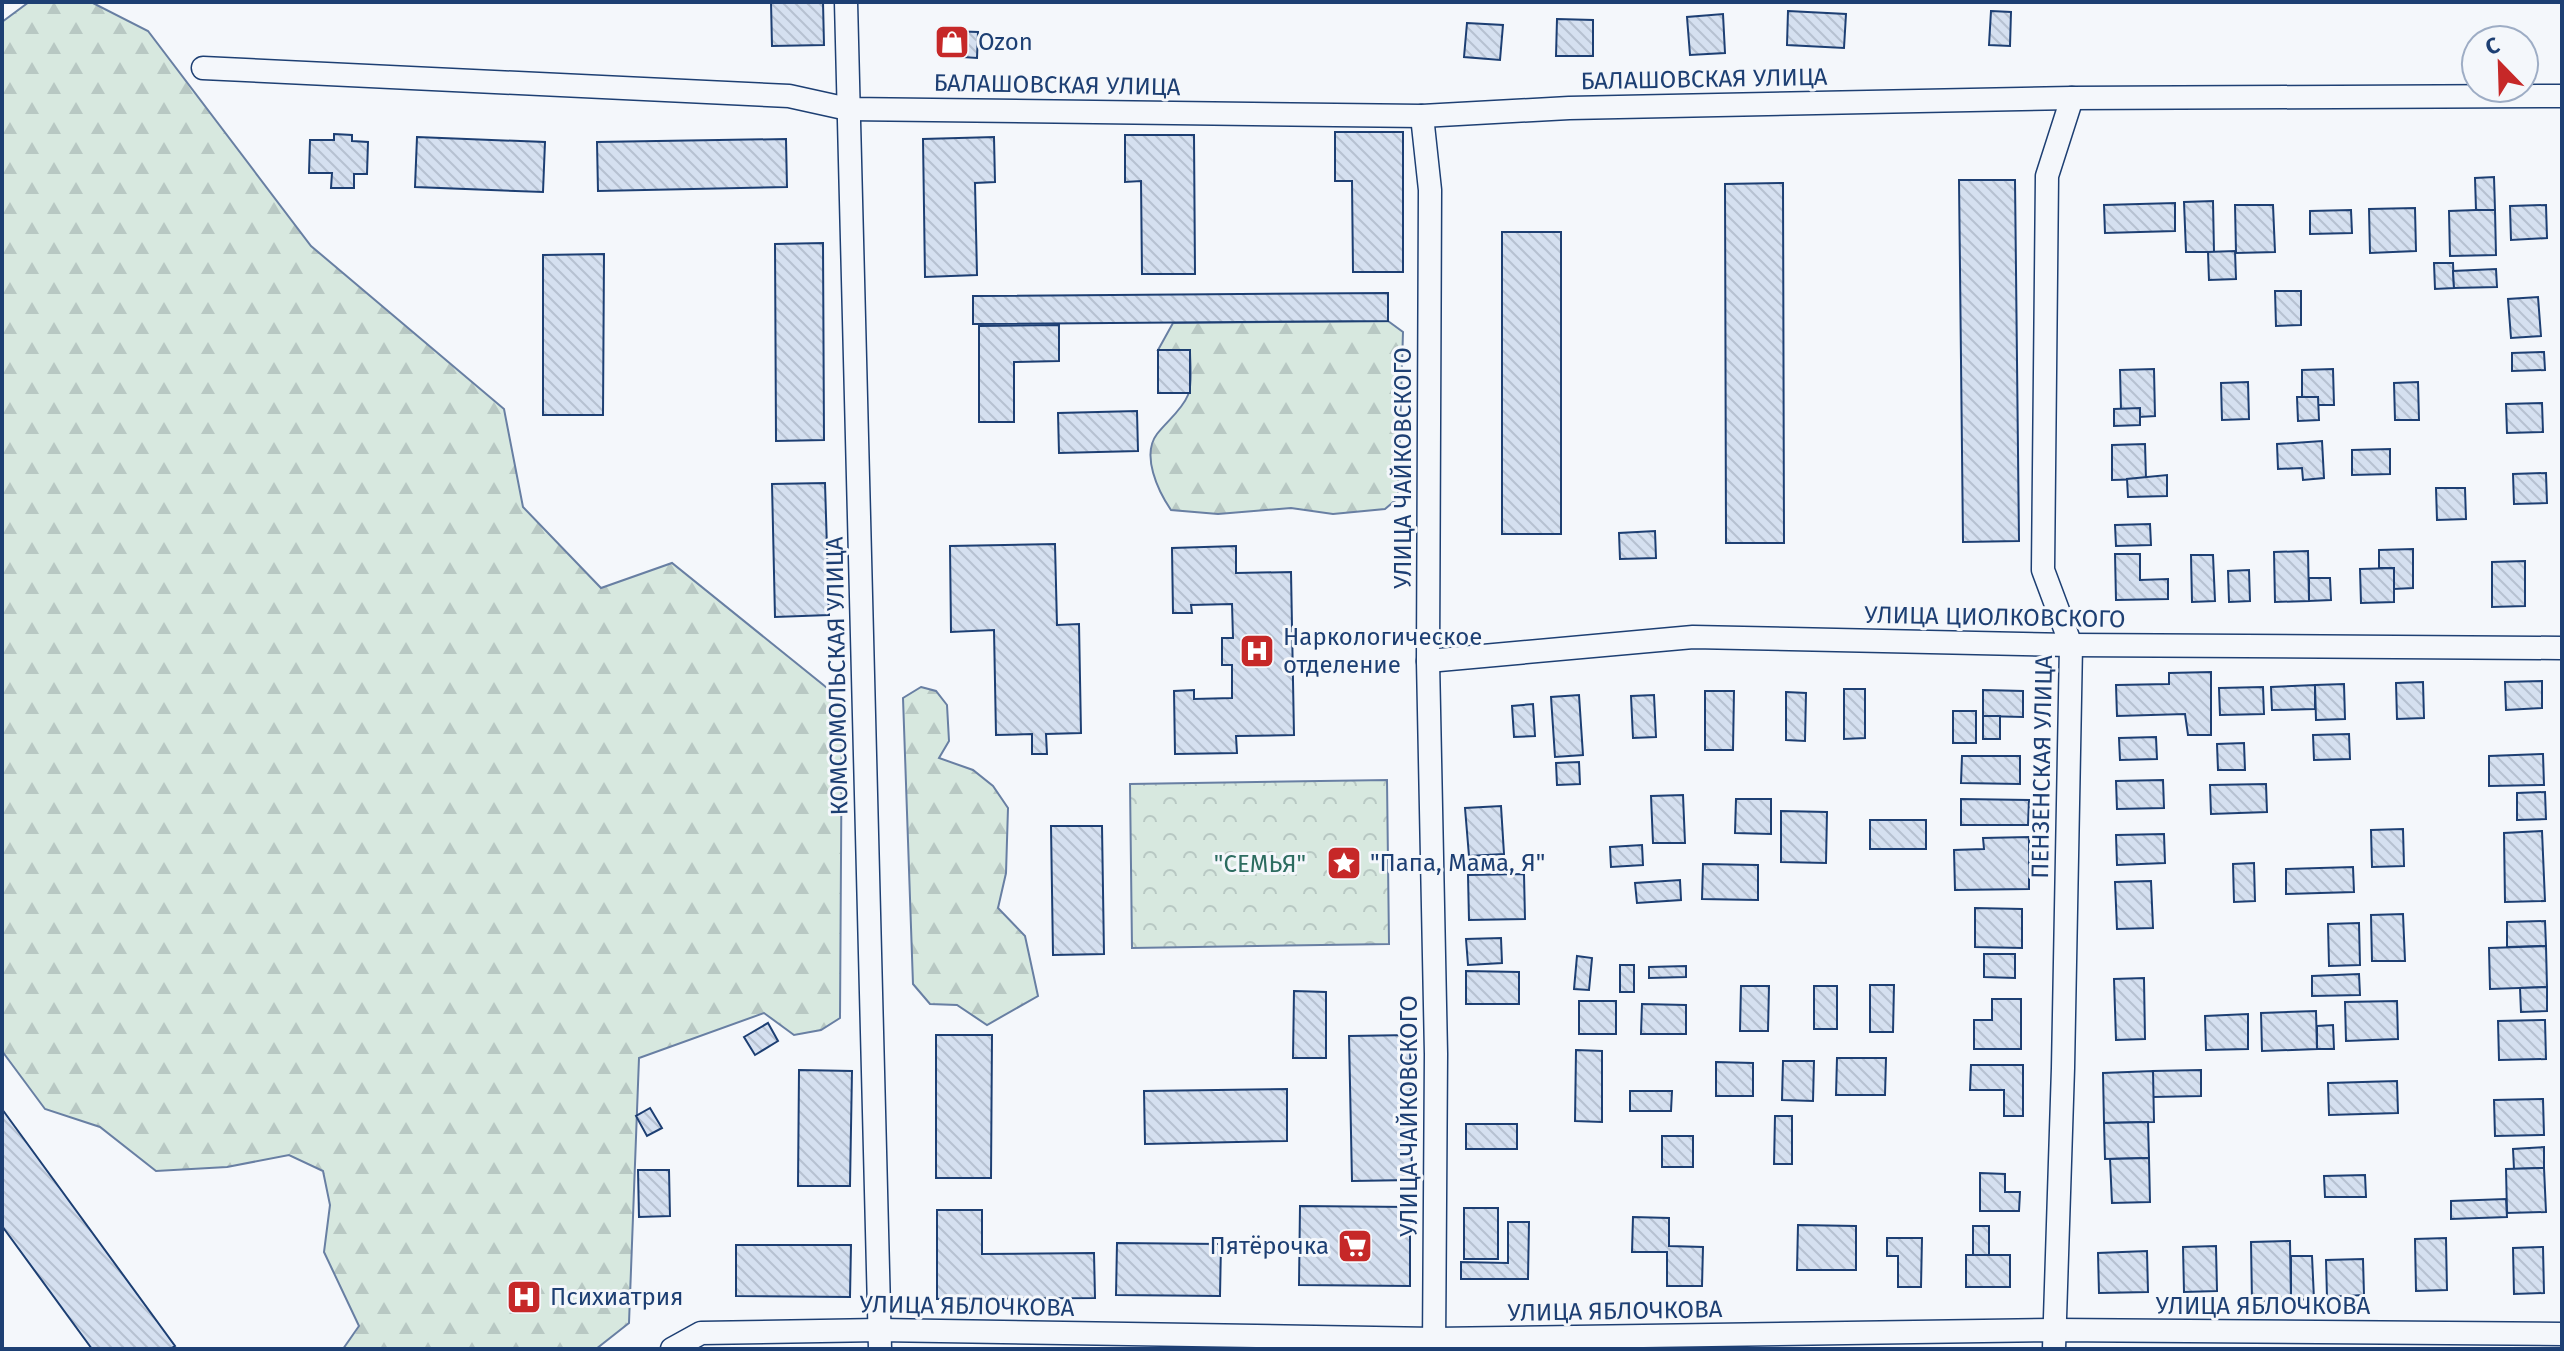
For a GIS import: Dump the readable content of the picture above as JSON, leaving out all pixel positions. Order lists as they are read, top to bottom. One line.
{"streets":{"street":["БАЛАШОВСКАЯ УЛИЦА","УЛИЦА ЧАЙКОВСКОГО","УЛИЦА ЦИОЛКОВСКОГО","КОМСОМОЛЬСКАЯ УЛИЦА","ПЕНЗЕНСКАЯ УЛИЦА","УЛИЦА ЯБЛОЧКОВА"]},"crossings":[["БАЛАШОВСКАЯ УЛИЦА","УЛИЦА ЧАЙКОВСКОГО"],["БАЛАШОВСКАЯ УЛИЦА","КОМСОМОЛЬСКАЯ УЛИЦА"],["БАЛАШОВСКАЯ УЛИЦА","ПЕНЗЕНСКАЯ УЛИЦА"],["УЛИЦА ЧАЙКОВСКОГО","УЛИЦА ЦИОЛКОВСКОГО"],["УЛИЦА ЧАЙКОВСКОГО","УЛИЦА ЯБЛОЧКОВА"],["УЛИЦА ЦИОЛКОВСКОГО","ПЕНЗЕНСКАЯ УЛИЦА"],["КОМСОМОЛЬСКАЯ УЛИЦА","УЛИЦА ЯБЛОЧКОВА"],["ПЕНЗЕНСКАЯ УЛИЦА","УЛИЦА ЯБЛОЧКОВА"]],"parks":["\"СЕМЬЯ\""],"places":{"shop":["Ozon"],"hospital":["Наркологическое отделение","Психиатрия"],"place":["\"Папа, Мама, Я\""],"supermarket":["Пятёрочка"]},"north":"top left"}
